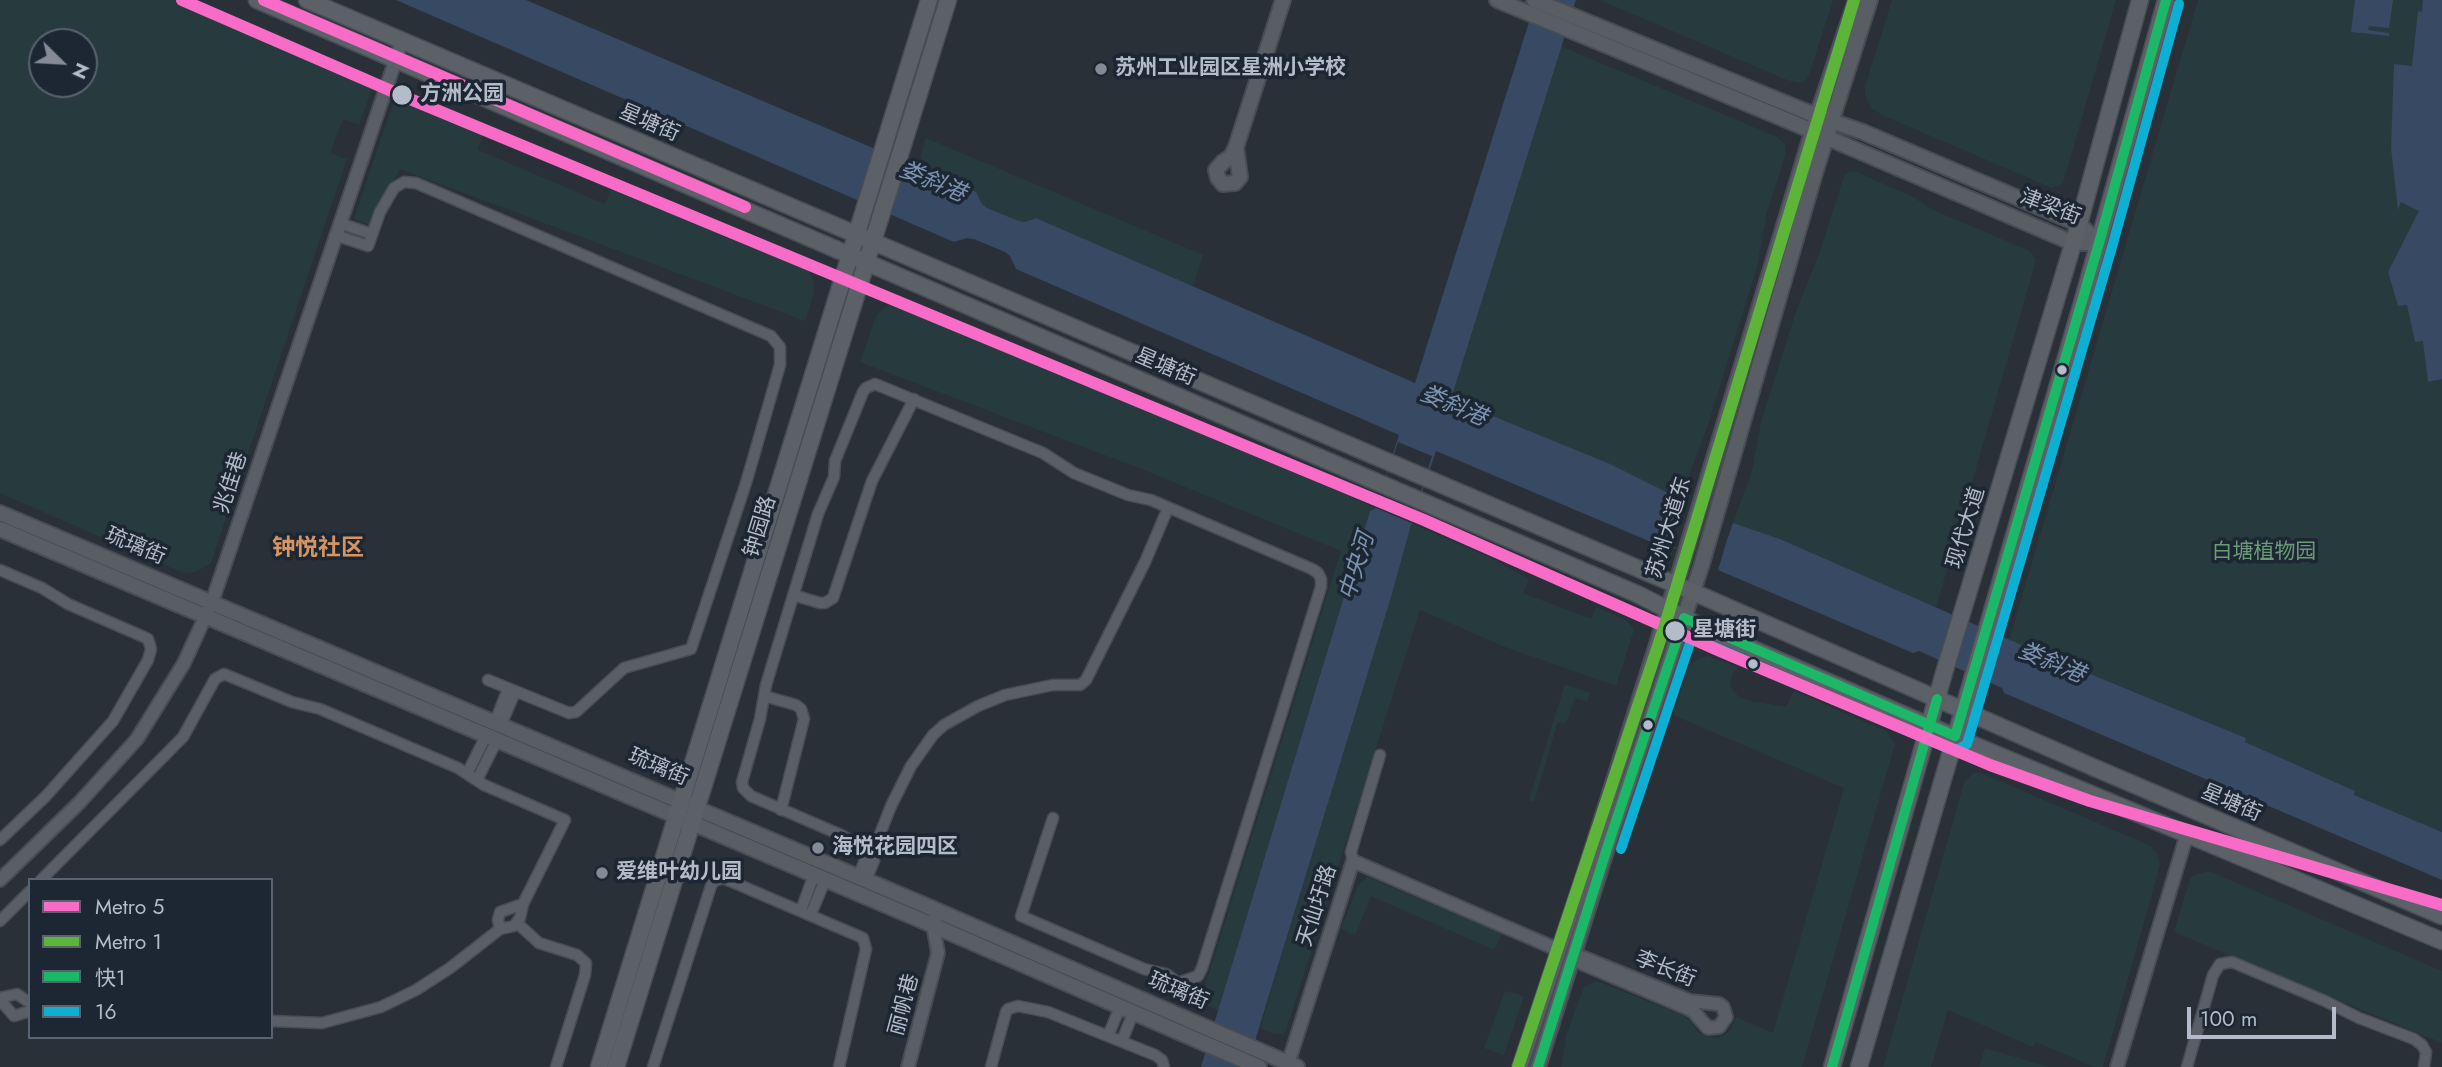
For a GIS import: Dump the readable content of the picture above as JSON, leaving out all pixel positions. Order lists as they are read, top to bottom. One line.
{"streets":{"main road":["星塘街","津梁街","钟园路","苏州大道东","现代大道","琉璃街"],"street":["兆佳巷","天仙圩路","李长街","丽帆巷"]},"crossings":[["星塘街","兆佳巷"],["星塘街","钟园路"],["星塘街","苏州大道东"],["星塘街","现代大道"],["津梁街","苏州大道东"],["津梁街","现代大道"],["兆佳巷","琉璃街"],["钟园路","琉璃街"],["苏州大道东","李长街"],["琉璃街","天仙圩路"],["琉璃街","丽帆巷"]],"districts":["钟悦社区"],"water":["娄斜港","中央河"],"parks":["白塘植物园"],"places":["苏州工业园区星洲小学校","方洲公园","星塘街","海悦花园四区","爱维叶幼儿园"],"lines":["metro line 5","metro line 1","transit line 快1","transit line 16"],"legend":["Metro 5","Metro 1","快1","16"],"scale_bar":"100 m","north":"bottom right"}
